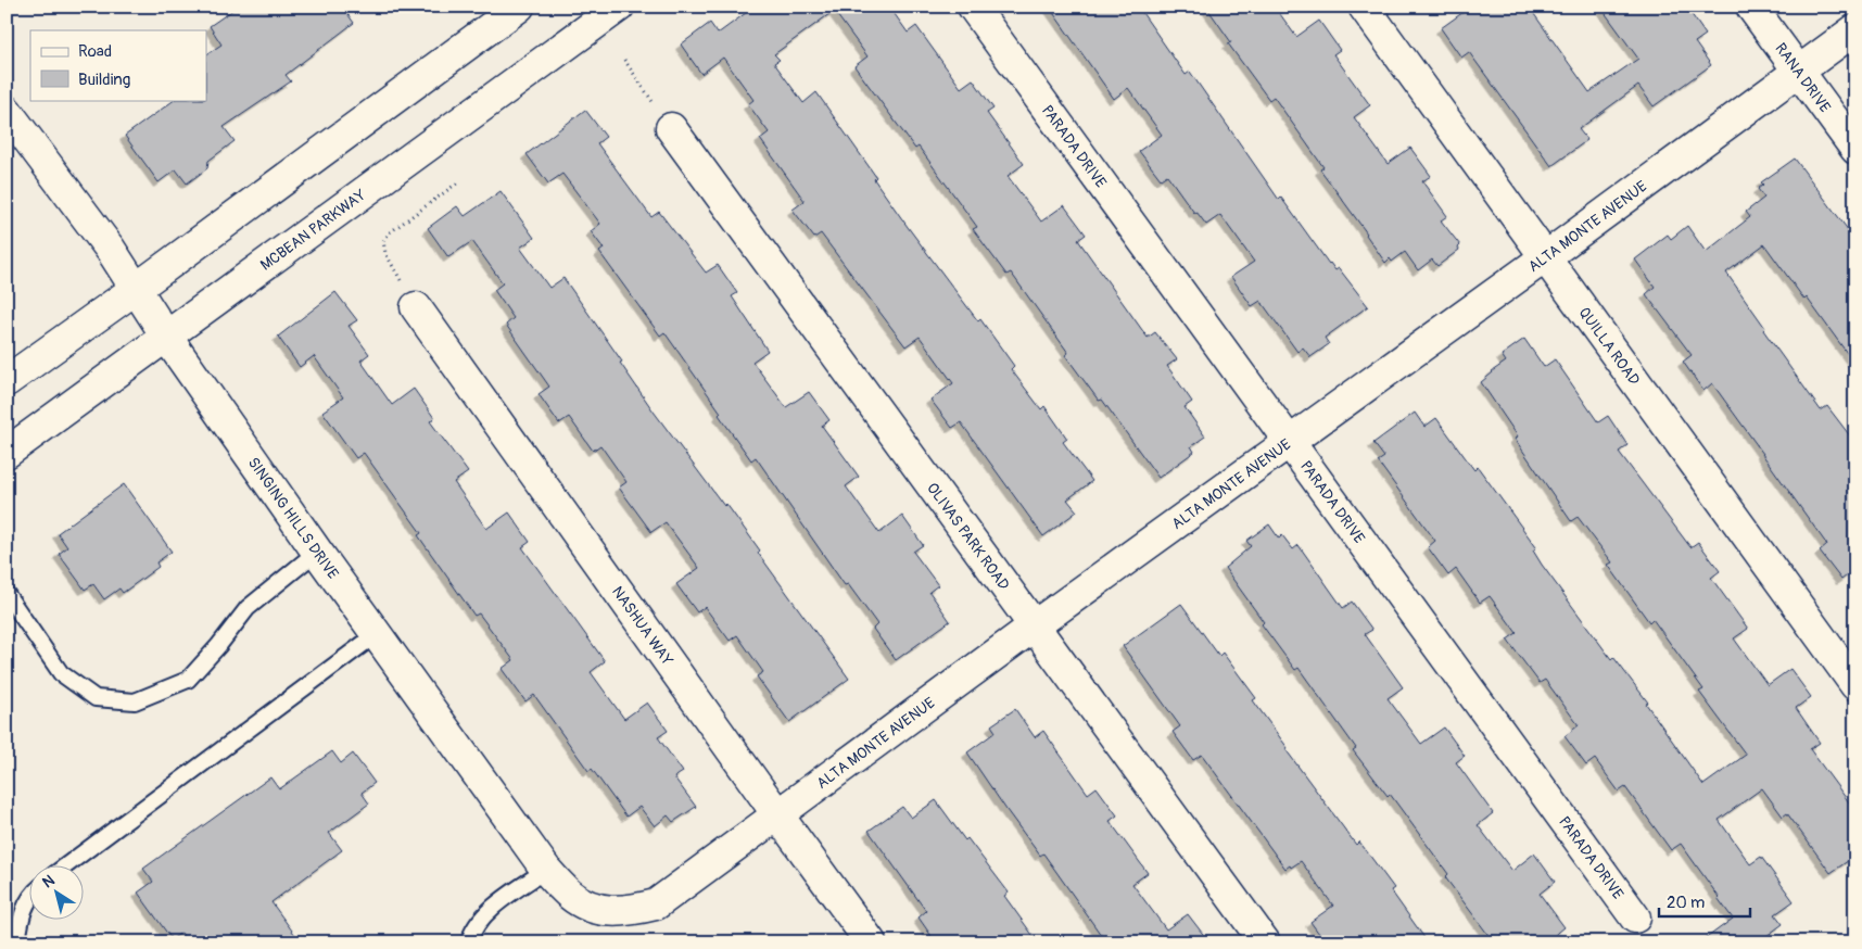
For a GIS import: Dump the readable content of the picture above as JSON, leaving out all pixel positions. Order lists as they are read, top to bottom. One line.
{"streets":{"street":["RANA DRIVE","PARADA DRIVE","ALTA MONTE AVENUE","MCBEAN PARKWAY","QUILLA ROAD","SINGING HILLS DRIVE","OLIVAS PARK ROAD","NASHUA WAY"]},"crossings":[["RANA DRIVE","ALTA MONTE AVENUE"],["PARADA DRIVE","ALTA MONTE AVENUE"],["ALTA MONTE AVENUE","QUILLA ROAD"],["ALTA MONTE AVENUE","SINGING HILLS DRIVE"],["ALTA MONTE AVENUE","OLIVAS PARK ROAD"],["ALTA MONTE AVENUE","NASHUA WAY"],["MCBEAN PARKWAY","SINGING HILLS DRIVE"]],"legend":["Road","Building"],"scale_bar":"20 m","north":"top left"}
